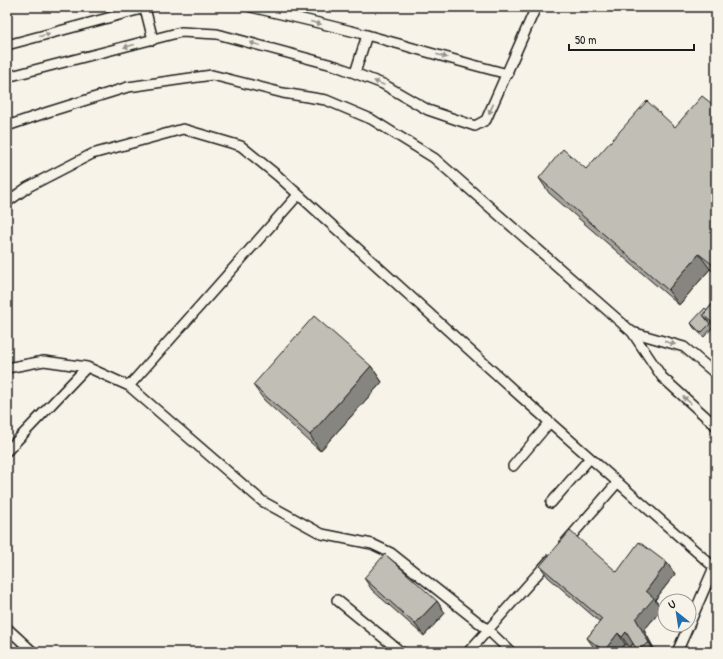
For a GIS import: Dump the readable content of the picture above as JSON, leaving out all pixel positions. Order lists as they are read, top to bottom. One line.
{"scale_bar":"50 m","north":"top left"}
